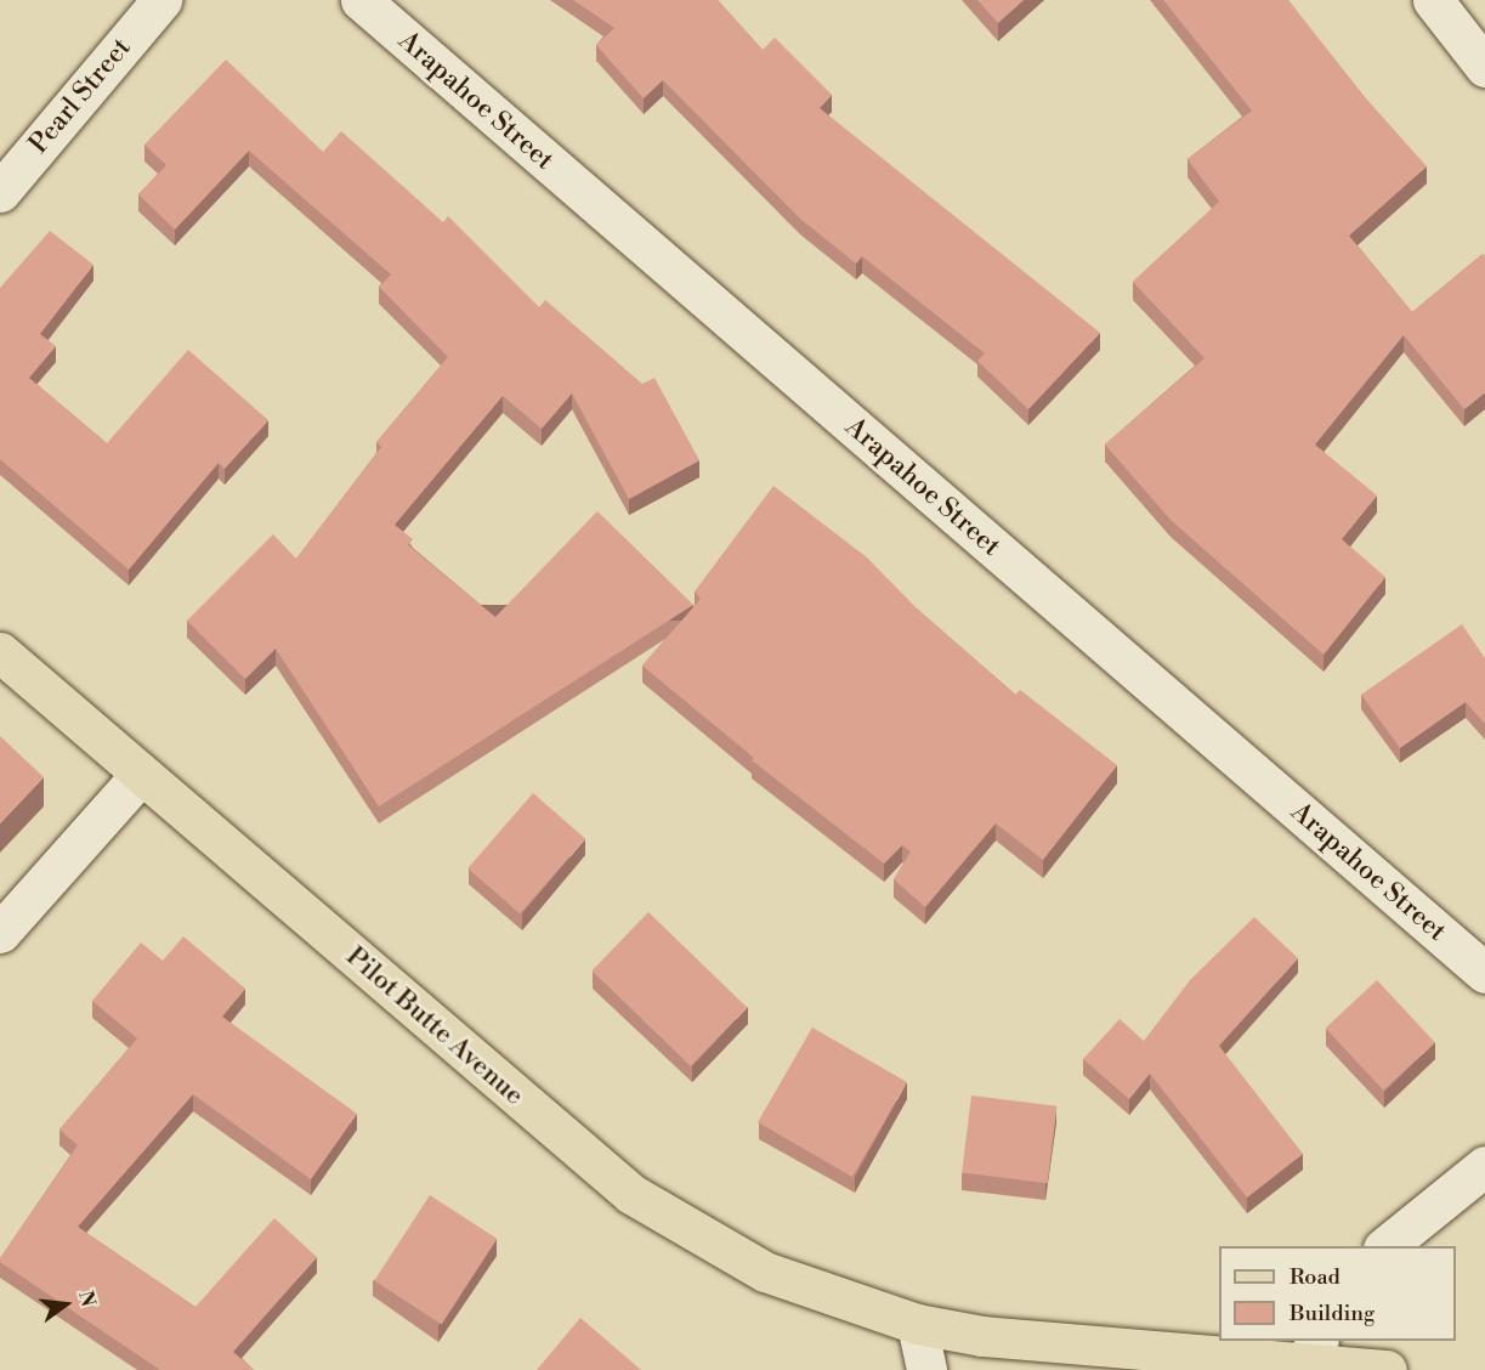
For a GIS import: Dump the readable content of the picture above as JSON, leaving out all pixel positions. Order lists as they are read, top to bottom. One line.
{"streets":{"main road":["Pilot Butte Avenue"],"street":["Pearl Street","Arapahoe Street"]},"legend":["Road","Building"],"north":"right"}
